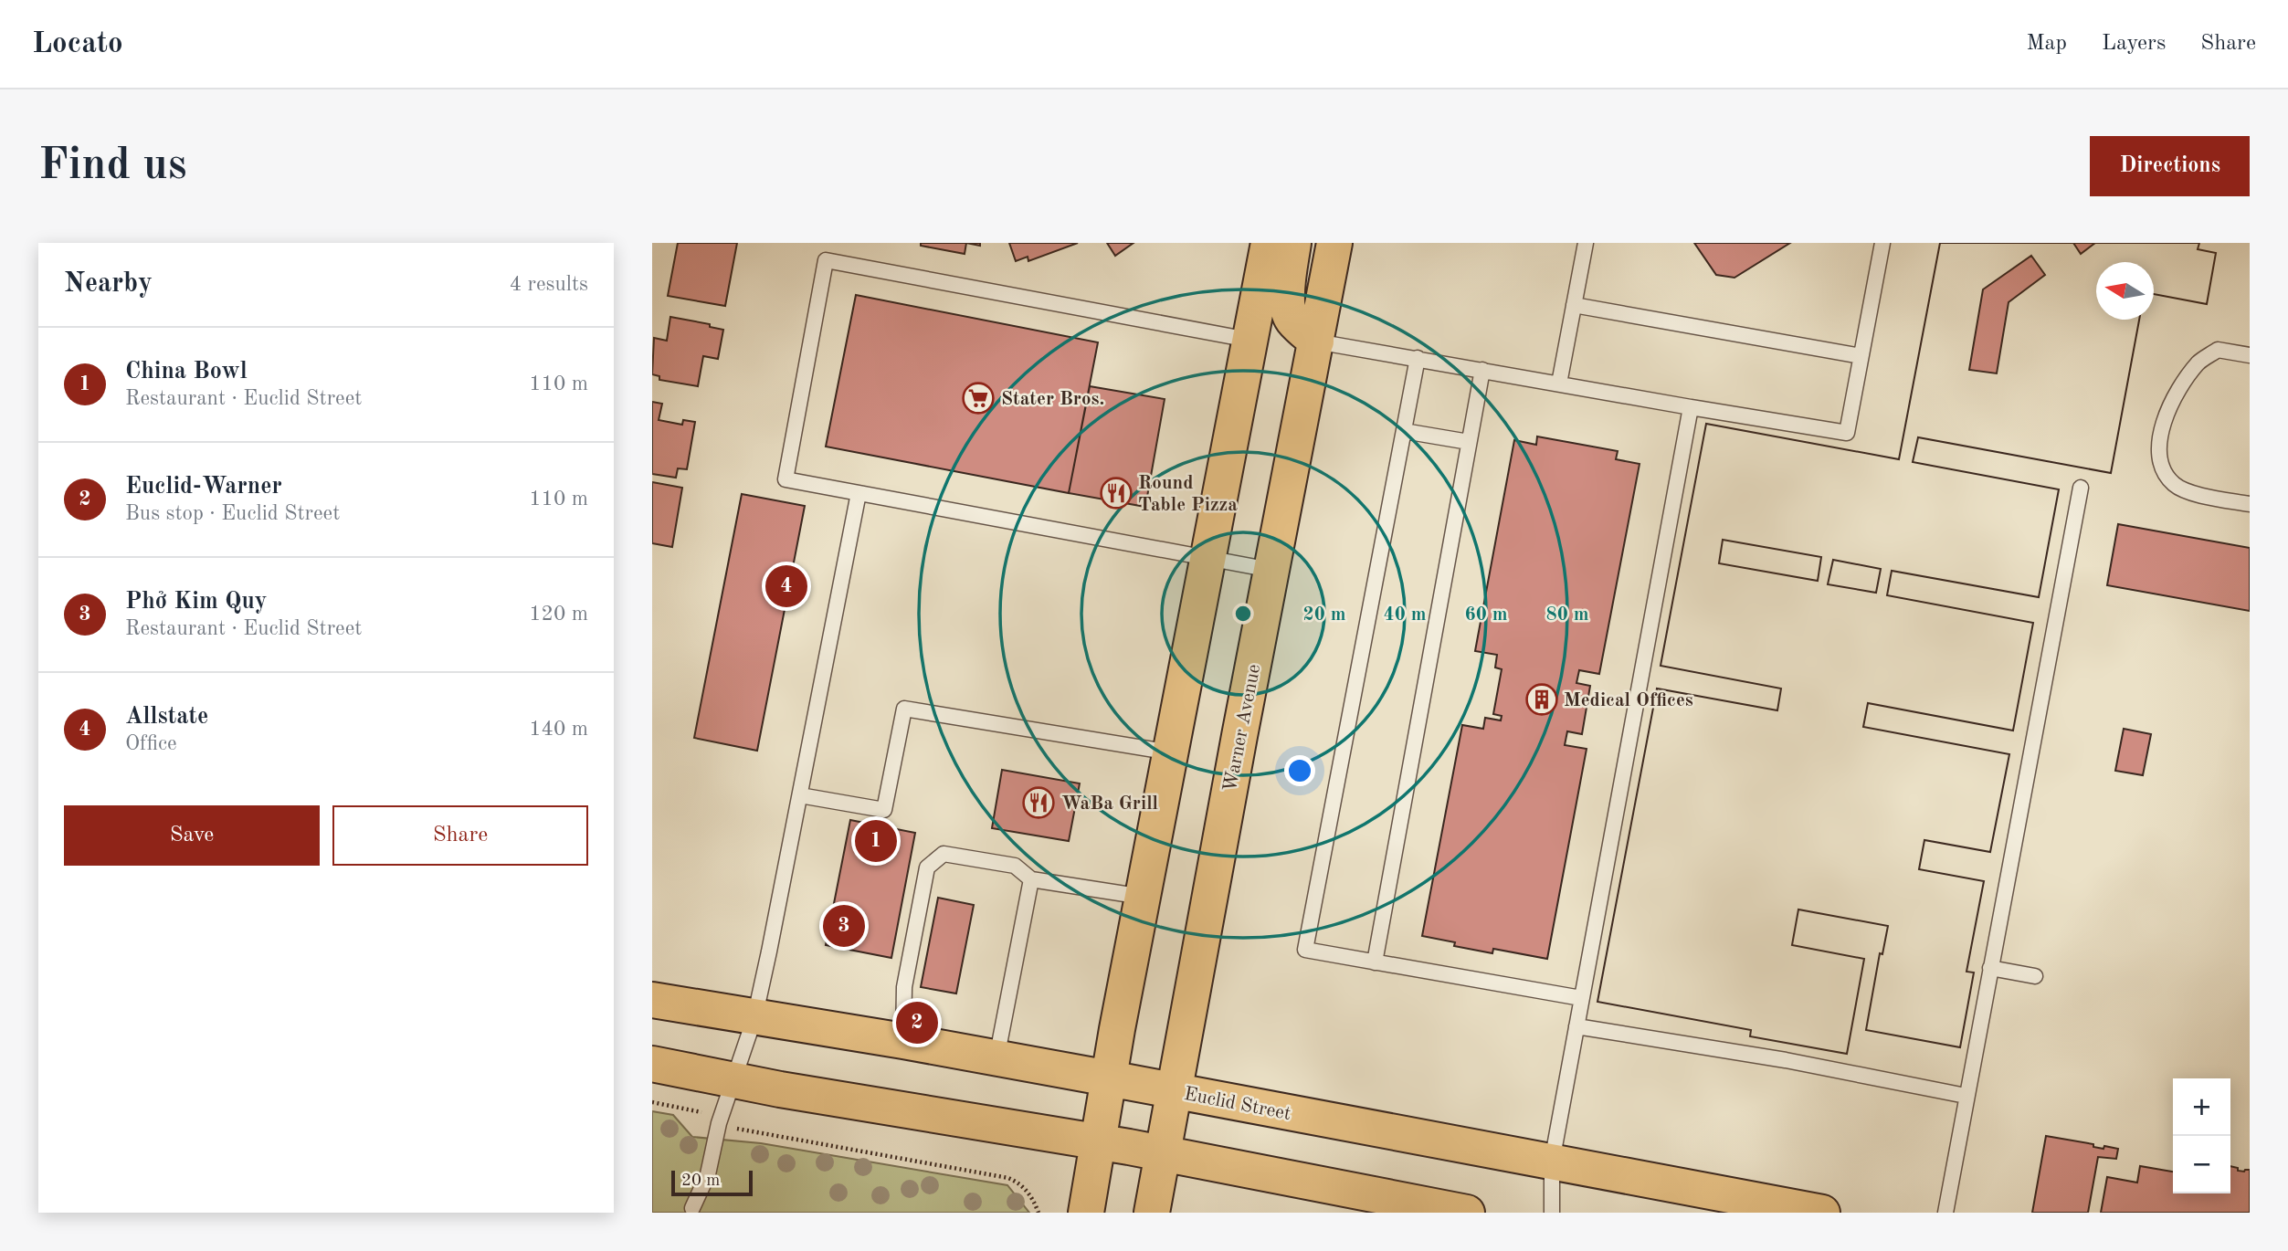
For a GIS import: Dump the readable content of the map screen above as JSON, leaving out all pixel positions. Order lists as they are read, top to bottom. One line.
{"streets":{"main road":["Warner Avenue","Euclid Street"]},"crossings":[["Warner Avenue","Euclid Street"]],"places":{"supermarket":["Stater Bros."],"restaurant":["Round Table Pizza","WaBa Grill"],"building":["Medical Offices"]},"scale_bar":"20 m","north":"left","page":{"header":"Locato","nav":["Map","Layers","Share"],"buttons":["Directions",["Save","Share"]],"title":"Find us","heading":["Nearby","4 results"],"list":[{"mark":"1","name":"China Bowl","note":"Restaurant · Euclid Street","value":"110 m"},{"mark":"2","name":"Euclid-Warner","note":"Bus stop · Euclid Street","value":"110 m"},{"mark":"3","name":"Phở Kim Quy","note":"Restaurant · Euclid Street","value":"120 m"},{"mark":"4","name":"Allstate","note":"Office","value":"140 m"}],"pins":["4","1","3","2"],"map_buttons":["+","−"],"scale":"20 m"},"rings":["20 m","40 m","60 m","80 m"]}
